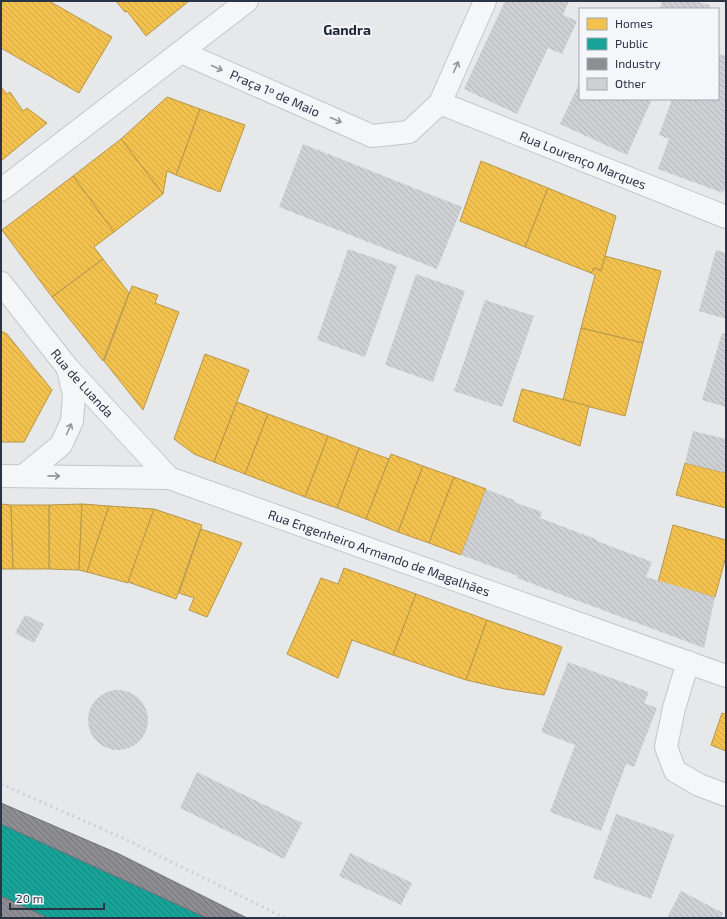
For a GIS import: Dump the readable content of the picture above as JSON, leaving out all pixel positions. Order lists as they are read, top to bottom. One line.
{"streets":{"street":["Praça 1º de Maio","Rua Lourenço Marques","Rua de Luanda","Rua Engenheiro Armando de Magalhães"]},"crossings":[["Praça 1º de Maio","Rua Lourenço Marques"],["Rua de Luanda","Rua Engenheiro Armando de Magalhães"]],"one_way":["Praça 1º de Maio"],"districts":["Gandra"],"legend":["Homes","Public","Industry","Other"],"scale_bar":"20 m"}
